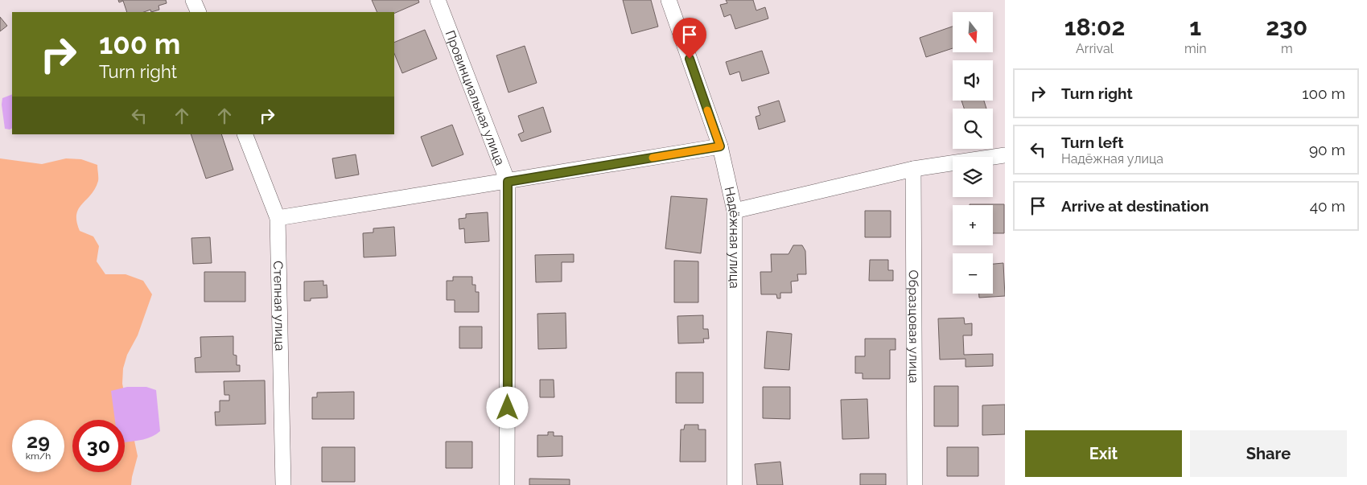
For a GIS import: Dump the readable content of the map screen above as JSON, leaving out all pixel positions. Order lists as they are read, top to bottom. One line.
{"streets":{"street":["Провинциальная улица","Надёжная улица","Степная улица","Образцовая улица"]},"north":"bottom","page":{"eta":["18:02","Arrival","1","min","230","m"],"map_buttons":["+","−"],"turn":["100 m","Turn right"],"list":[{"name":"Turn right","value":"100 m"},{"name":"Turn left","note":"Надёжная улица","value":"90 m"},{"name":"Arrive at destination","value":"40 m"}],"speed":"29 km/h","limit":"30","buttons":["Exit","Share"]}}
